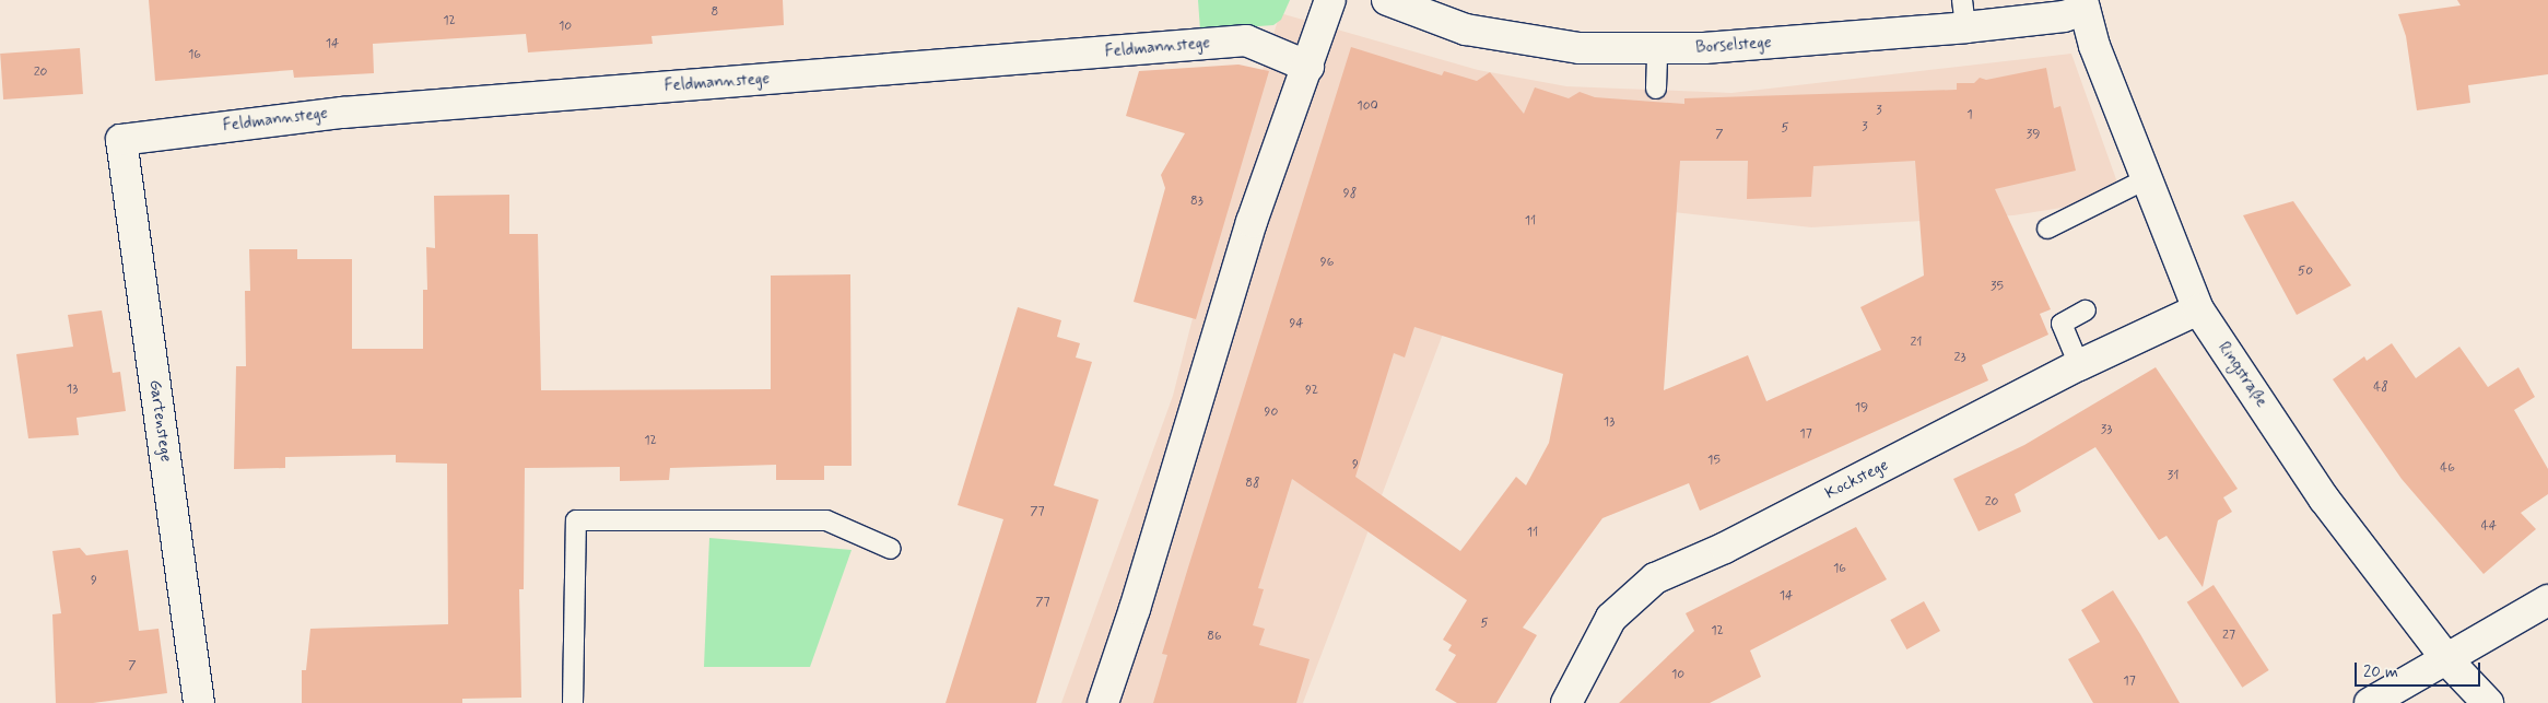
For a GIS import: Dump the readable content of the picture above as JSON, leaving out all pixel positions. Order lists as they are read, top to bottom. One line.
{"streets":{"street":["Borselstege","Feldmannstege","Ringstraße","Gartenstege","Kockstege"]},"crossings":[["Borselstege","Ringstraße"],["Feldmannstege","Gartenstege"],["Ringstraße","Kockstege"]],"house_numbers":["8","12","10","14","16","20","100","3","1","3","5","7","39","98","83","11","96","50","35","94","21","23","48","13","92","19","90","13","33","17","12","15","9","46","31","88","20","77","44","11","16","9","14","77","5","12","27","86","7","10","17"],"scale_bar":"20 m"}
